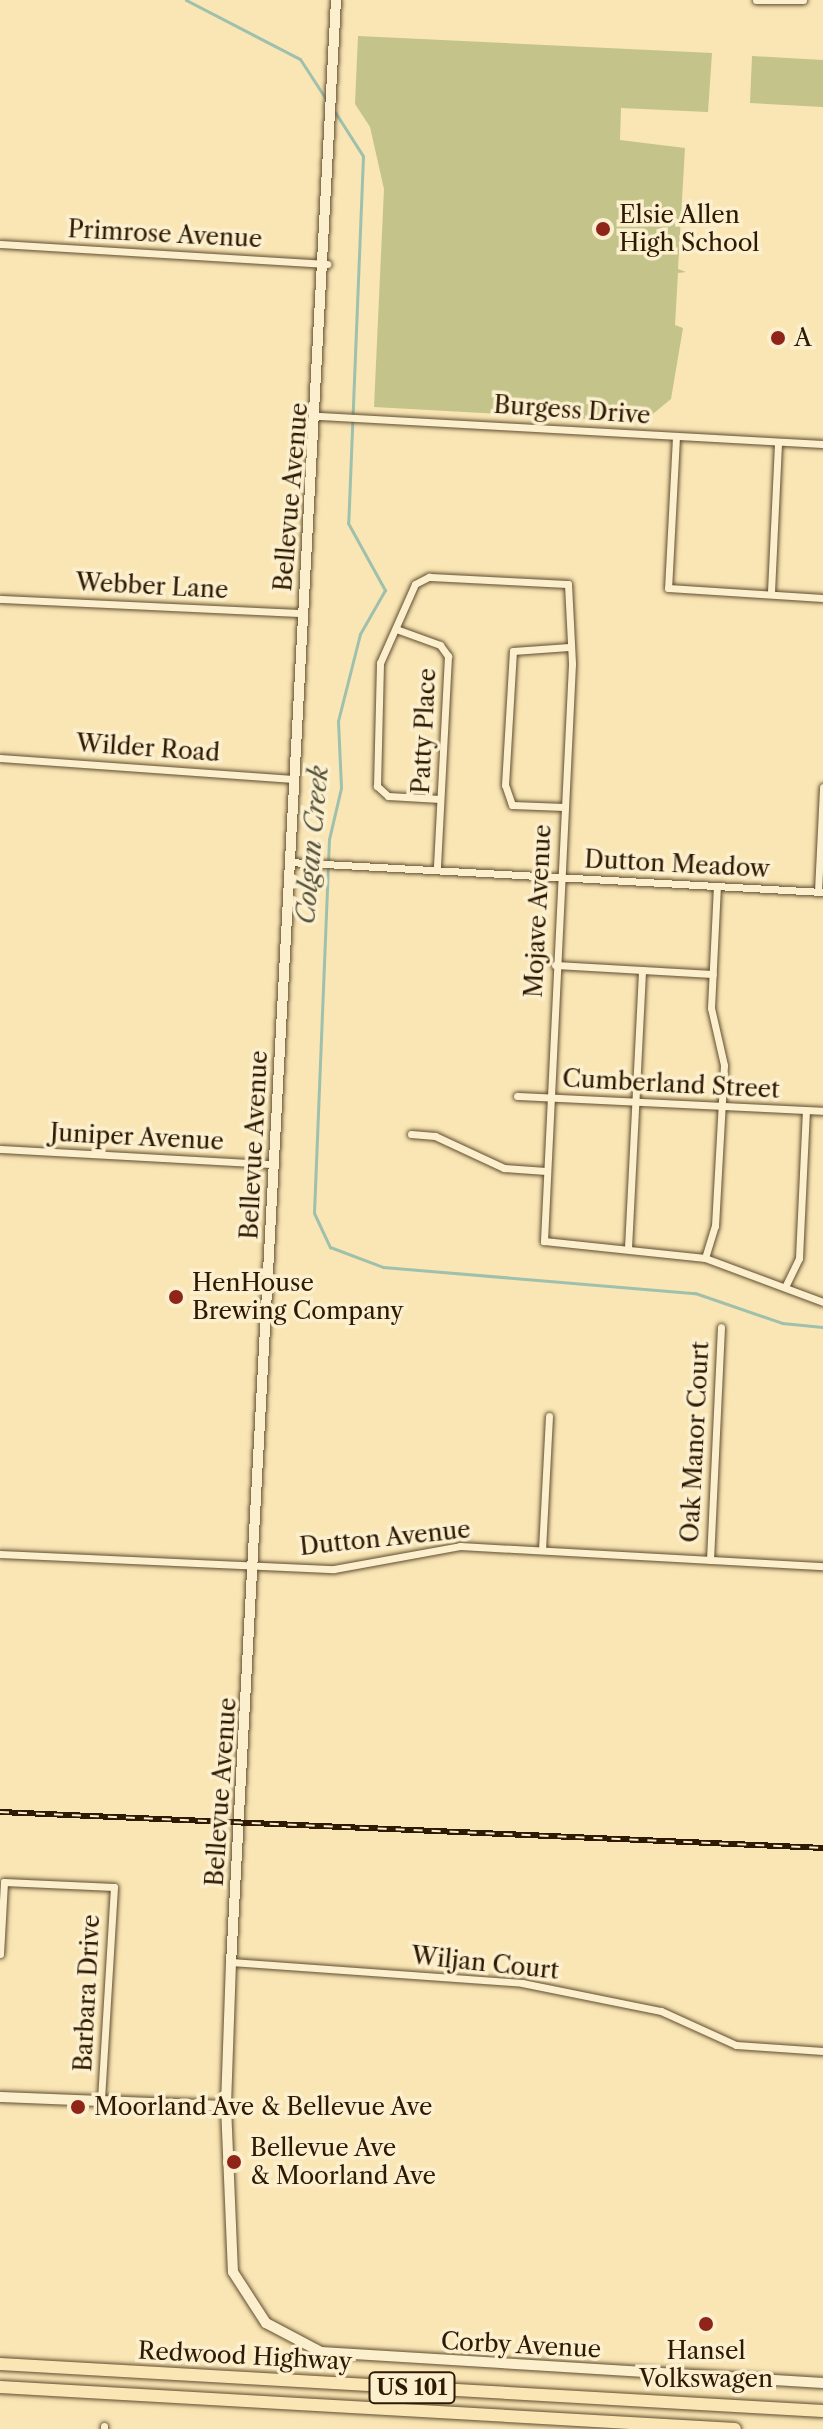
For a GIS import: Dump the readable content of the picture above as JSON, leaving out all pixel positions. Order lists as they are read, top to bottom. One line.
{"streets":{"highway":["Redwood Highway","US 101"],"street":["Primrose Avenue","Burgess Drive","Bellevue Avenue","Webber Lane","Patty Place","Wilder Road","Dutton Meadow","Mojave Avenue","Cumberland Street","Juniper Avenue","Oak Manor Court","Dutton Avenue","Wiljan Court","Barbara Drive","Corby Avenue"]},"crossings":[["Primrose Avenue","Bellevue Avenue"],["Burgess Drive","Bellevue Avenue"],["Bellevue Avenue","Webber Lane"],["Bellevue Avenue","Wilder Road"],["Bellevue Avenue","Dutton Meadow"],["Bellevue Avenue","Juniper Avenue"],["Bellevue Avenue","Dutton Avenue"],["Bellevue Avenue","Wiljan Court"],["Bellevue Avenue","Corby Avenue"],["Patty Place","Dutton Meadow"],["Patty Place","Mojave Avenue"],["Dutton Meadow","Mojave Avenue"],["Mojave Avenue","Cumberland Street"],["Oak Manor Court","Dutton Avenue"]],"water":["Colgan Creek"],"places":["Elsie Allen High School","A","HenHouse Brewing Company","Moorland Ave & Bellevue Ave","Bellevue Ave & Moorland Ave","Hansel Volkswagen"]}
